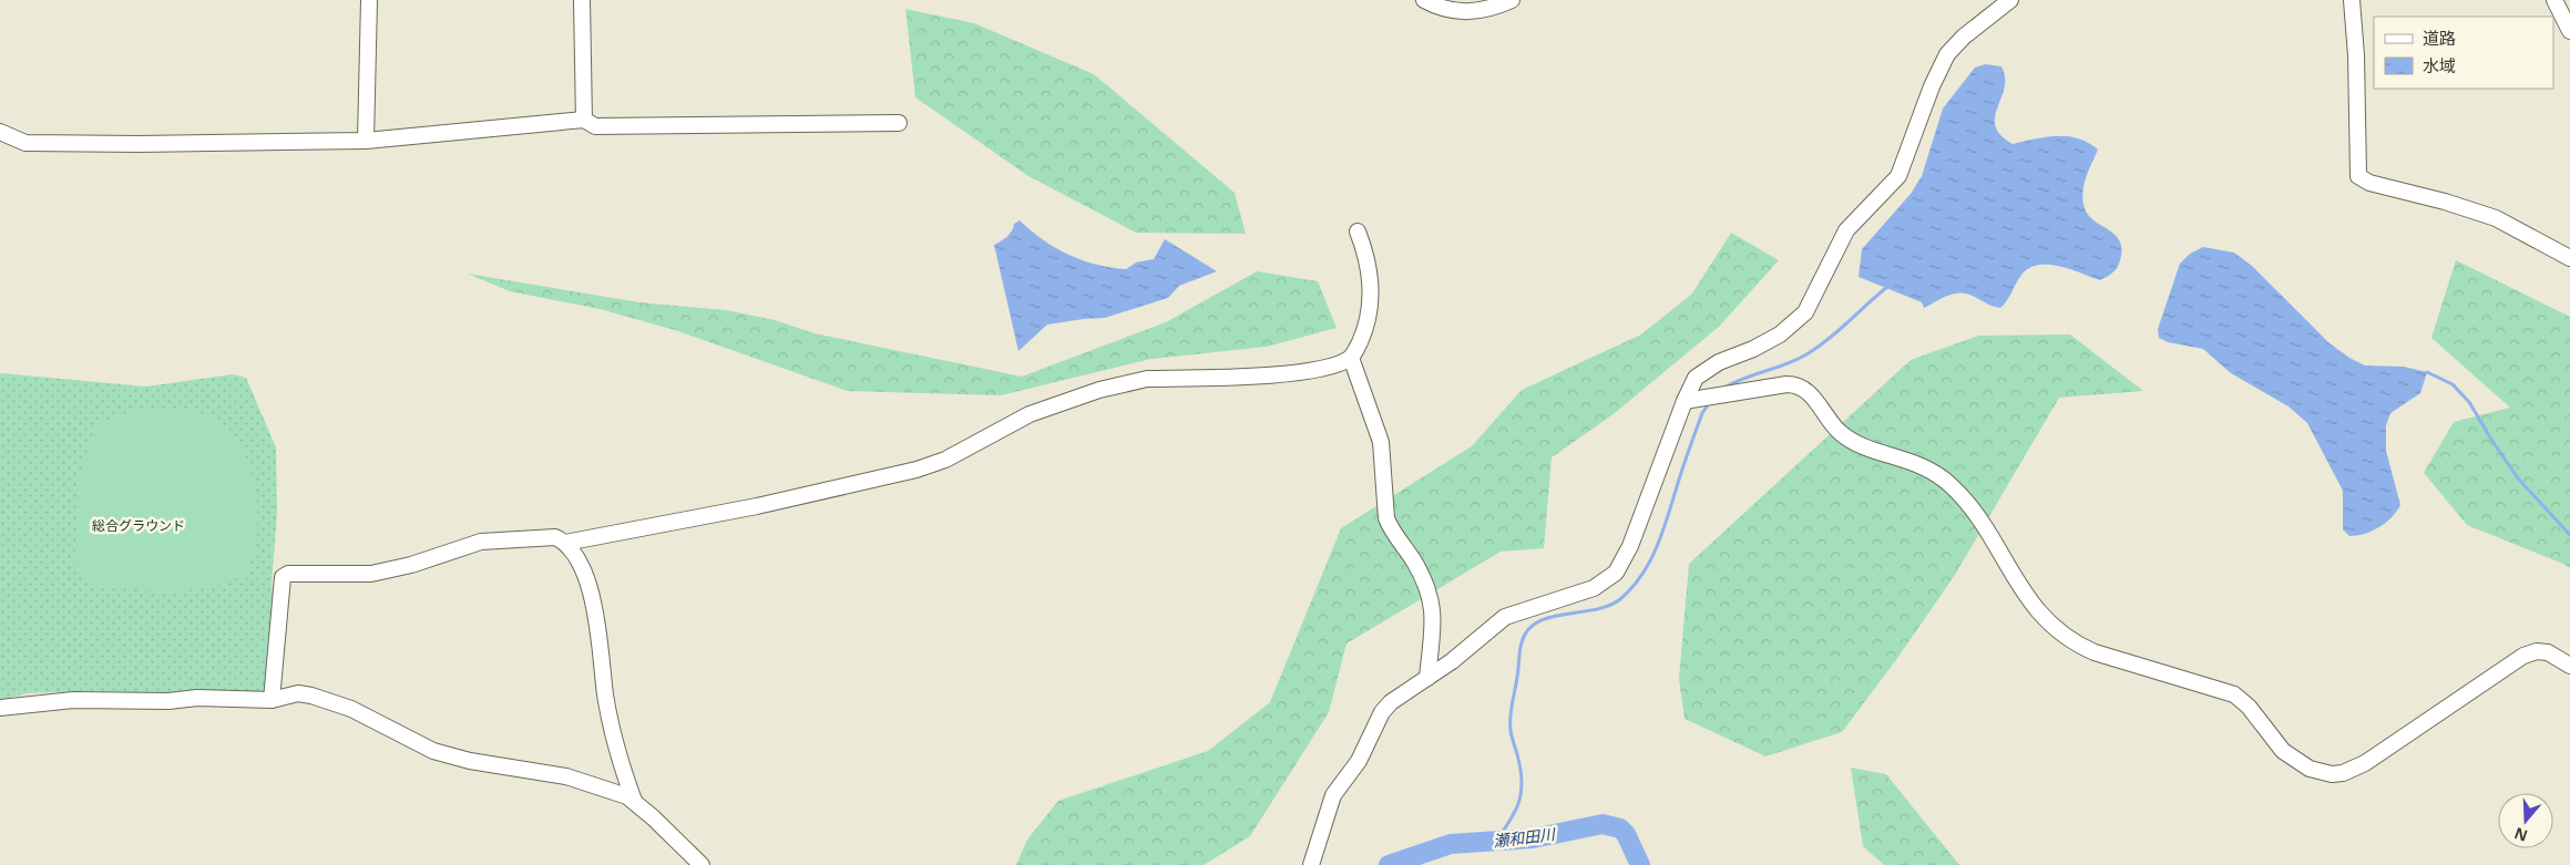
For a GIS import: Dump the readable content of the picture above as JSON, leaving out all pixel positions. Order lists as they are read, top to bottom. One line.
{"water":["瀬和田川"],"parks":["総合グラウンド"],"legend":["道路","水域"],"north":"bottom"}
